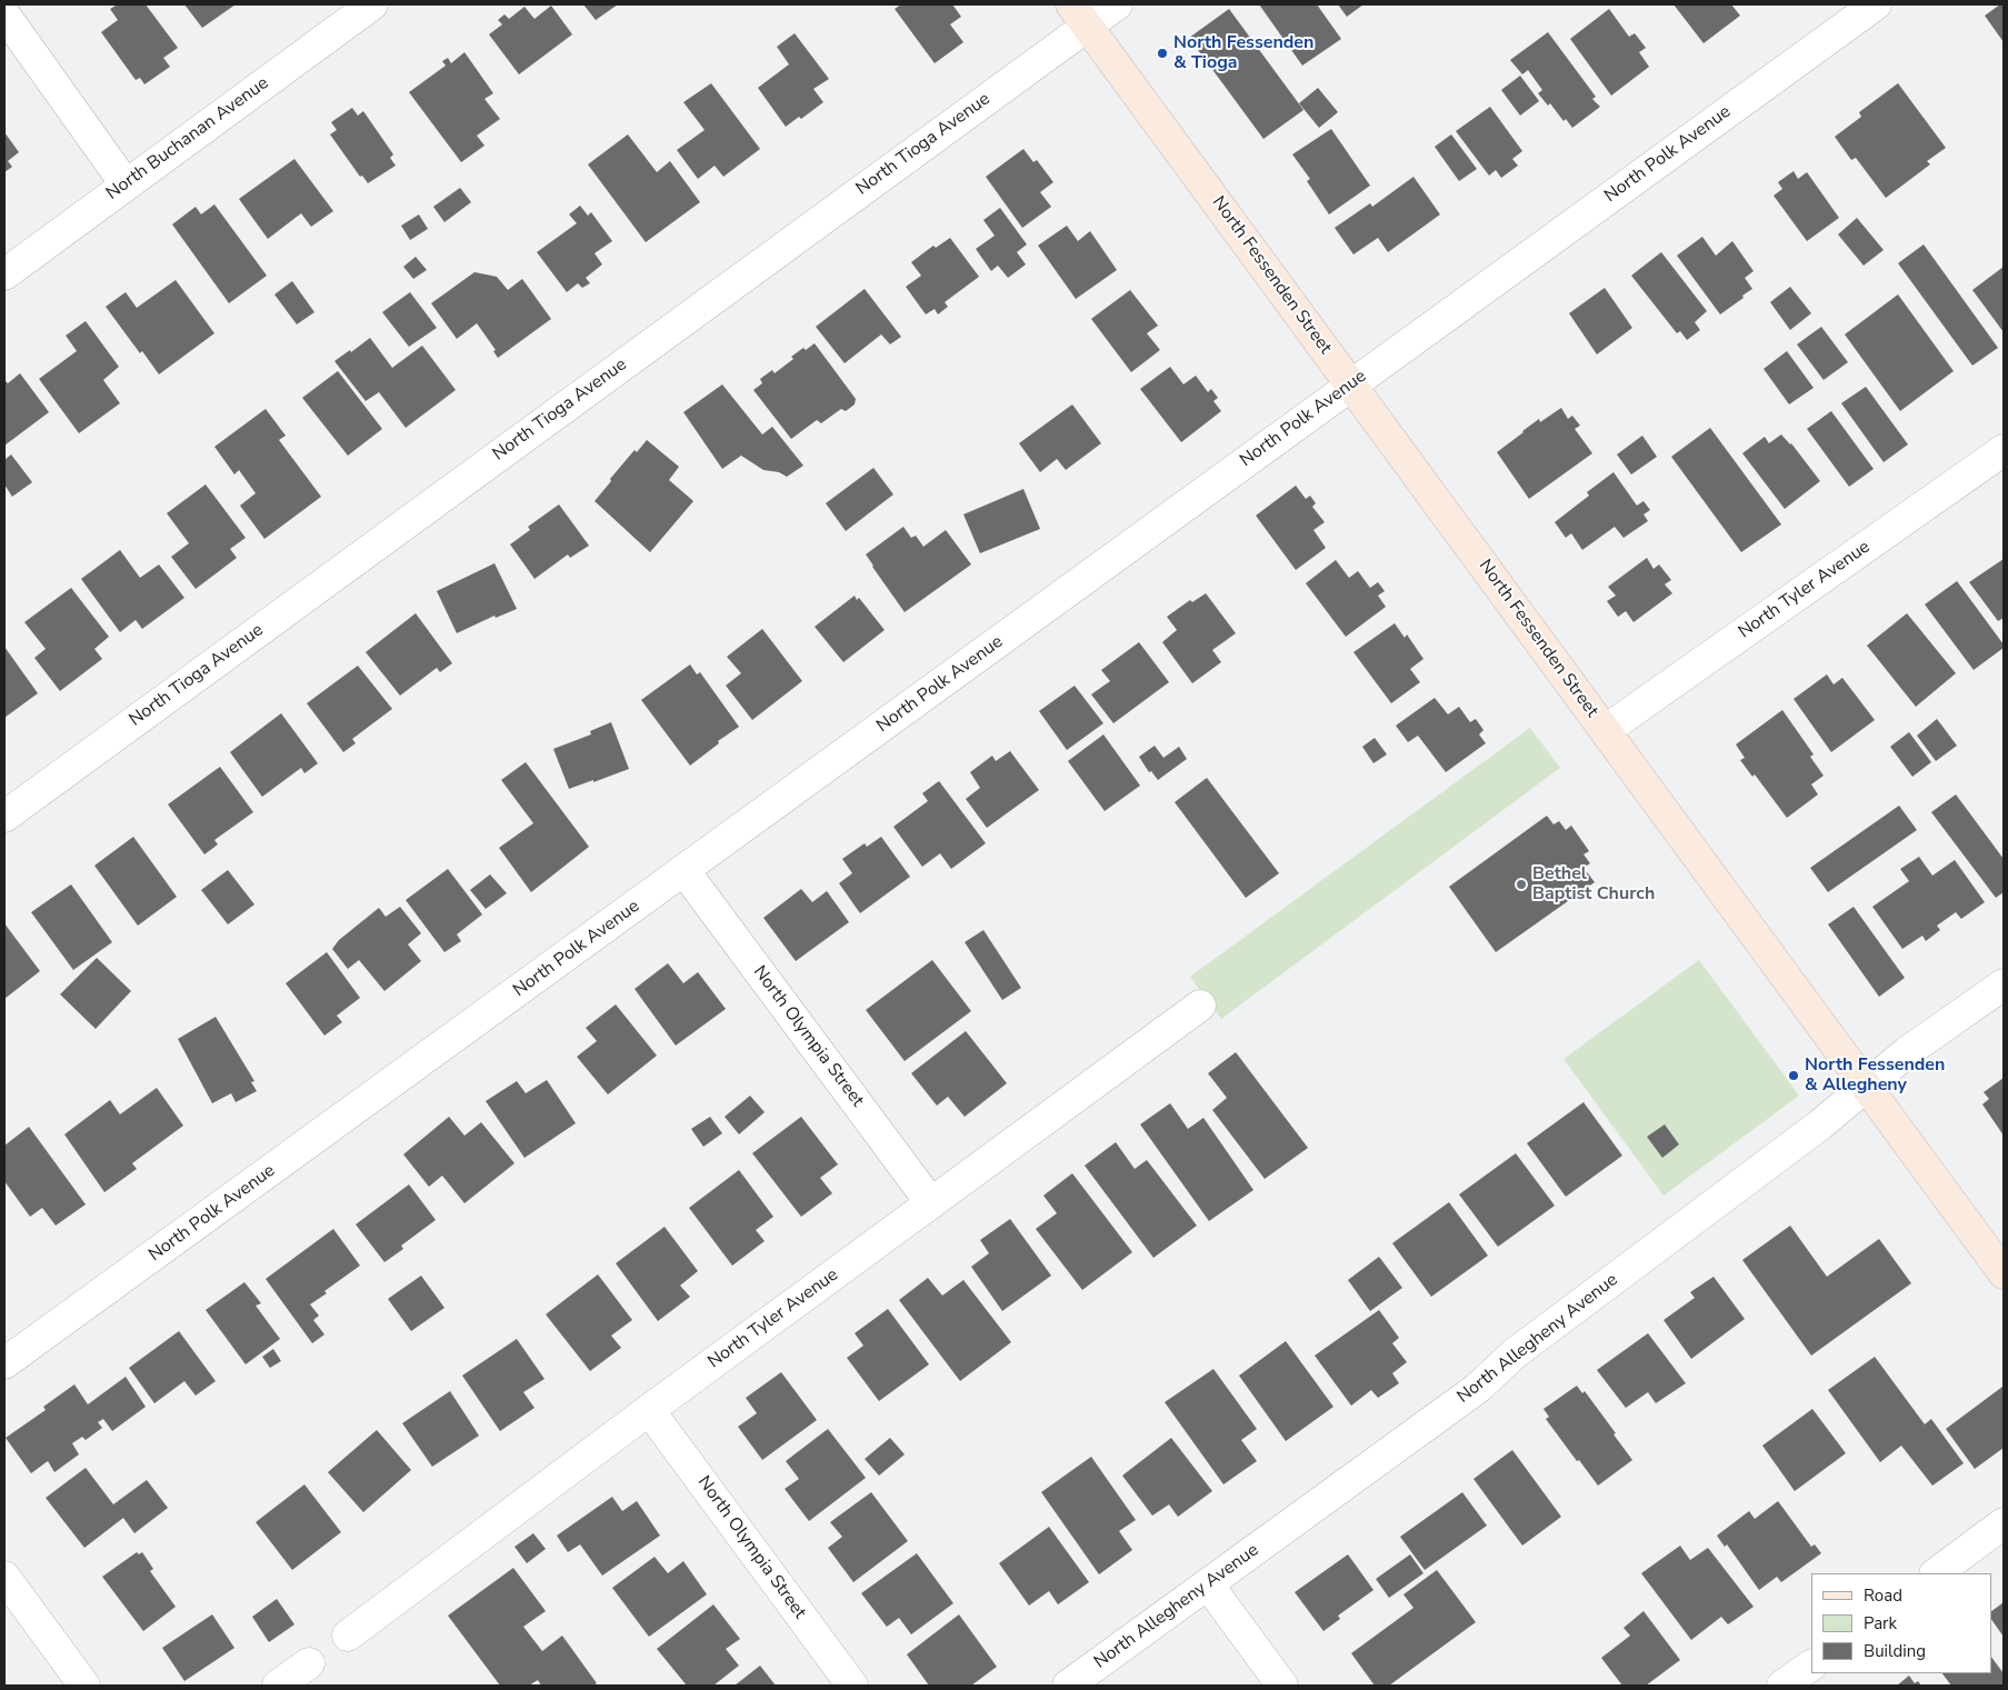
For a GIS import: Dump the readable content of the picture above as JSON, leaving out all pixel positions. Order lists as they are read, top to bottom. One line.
{"streets":{"main road":["North Fessenden Street"],"street":["North Buchanan Avenue","North Tioga Avenue","North Polk Avenue","North Tyler Avenue","North Olympia Street","North Allegheny Avenue"]},"crossings":[["North Tioga Avenue","North Fessenden Street"],["North Polk Avenue","North Fessenden Street"],["North Polk Avenue","North Olympia Street"],["North Fessenden Street","North Tyler Avenue"],["North Fessenden Street","North Allegheny Avenue"],["North Tyler Avenue","North Olympia Street"]],"places":["North Fessenden & Tioga","Bethel Baptist Church","North Fessenden & Allegheny"],"legend":["Road","Park","Building"]}
